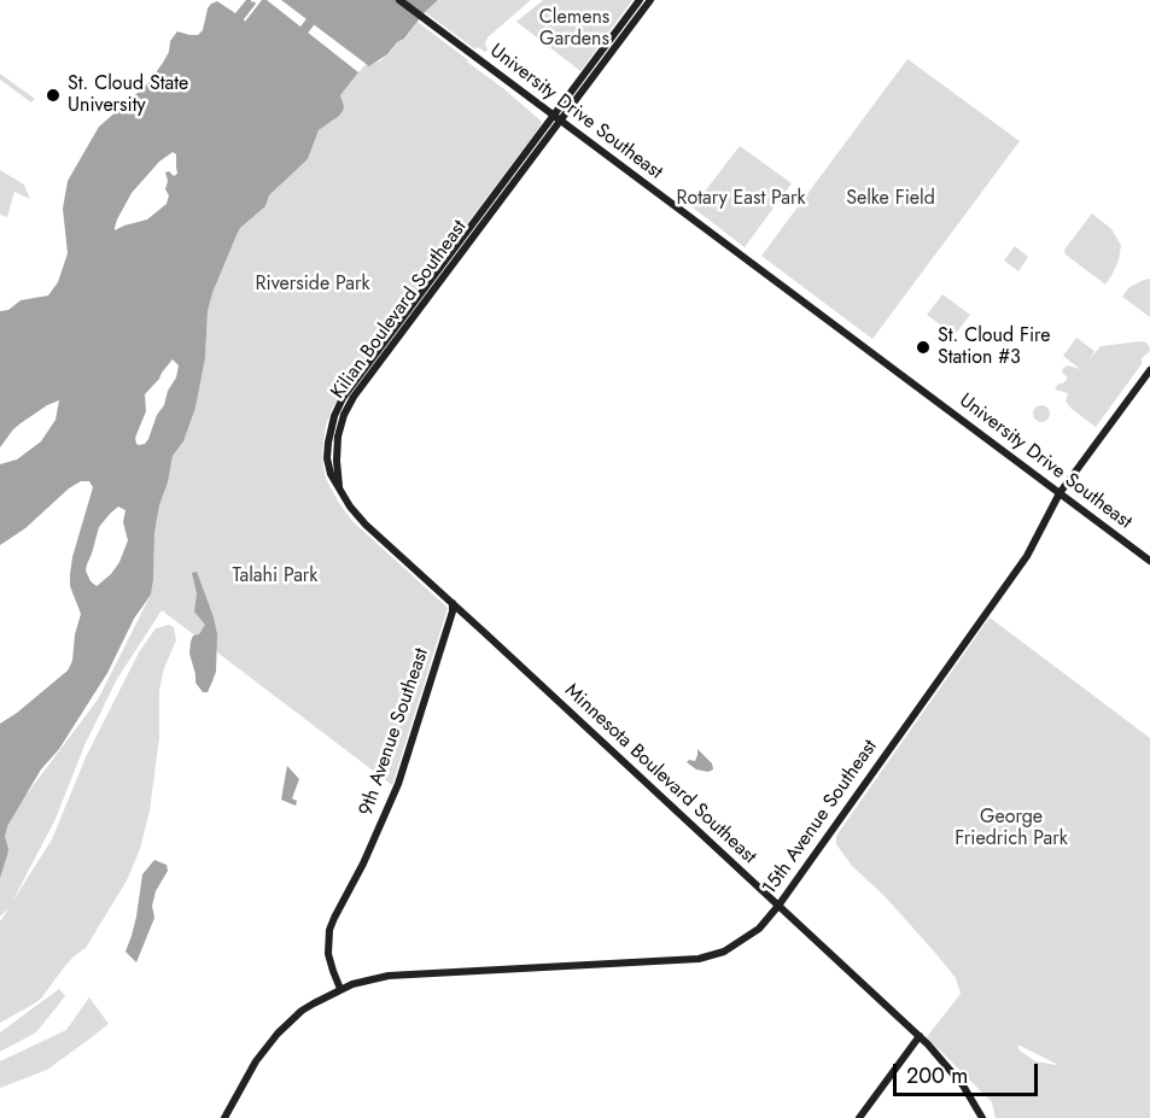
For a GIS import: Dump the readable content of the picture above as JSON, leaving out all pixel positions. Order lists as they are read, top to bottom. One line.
{"streets":{"street":["University Drive Southeast","Kilian Boulevard Southeast","9th Avenue Southeast","Minnesota Boulevard Southeast","15th Avenue Southeast"]},"crossings":[["University Drive Southeast","Kilian Boulevard Southeast"],["University Drive Southeast","15th Avenue Southeast"],["Kilian Boulevard Southeast","Minnesota Boulevard Southeast"],["9th Avenue Southeast","Minnesota Boulevard Southeast"],["9th Avenue Southeast","15th Avenue Southeast"],["Minnesota Boulevard Southeast","15th Avenue Southeast"]],"parks":["Clemens Gardens","Rotary East Park","Selke Field","Riverside Park","Talahi Park","George Friedrich Park"],"places":["St. Cloud State University","St. Cloud Fire Station #3"],"scale_bar":"200 m"}
